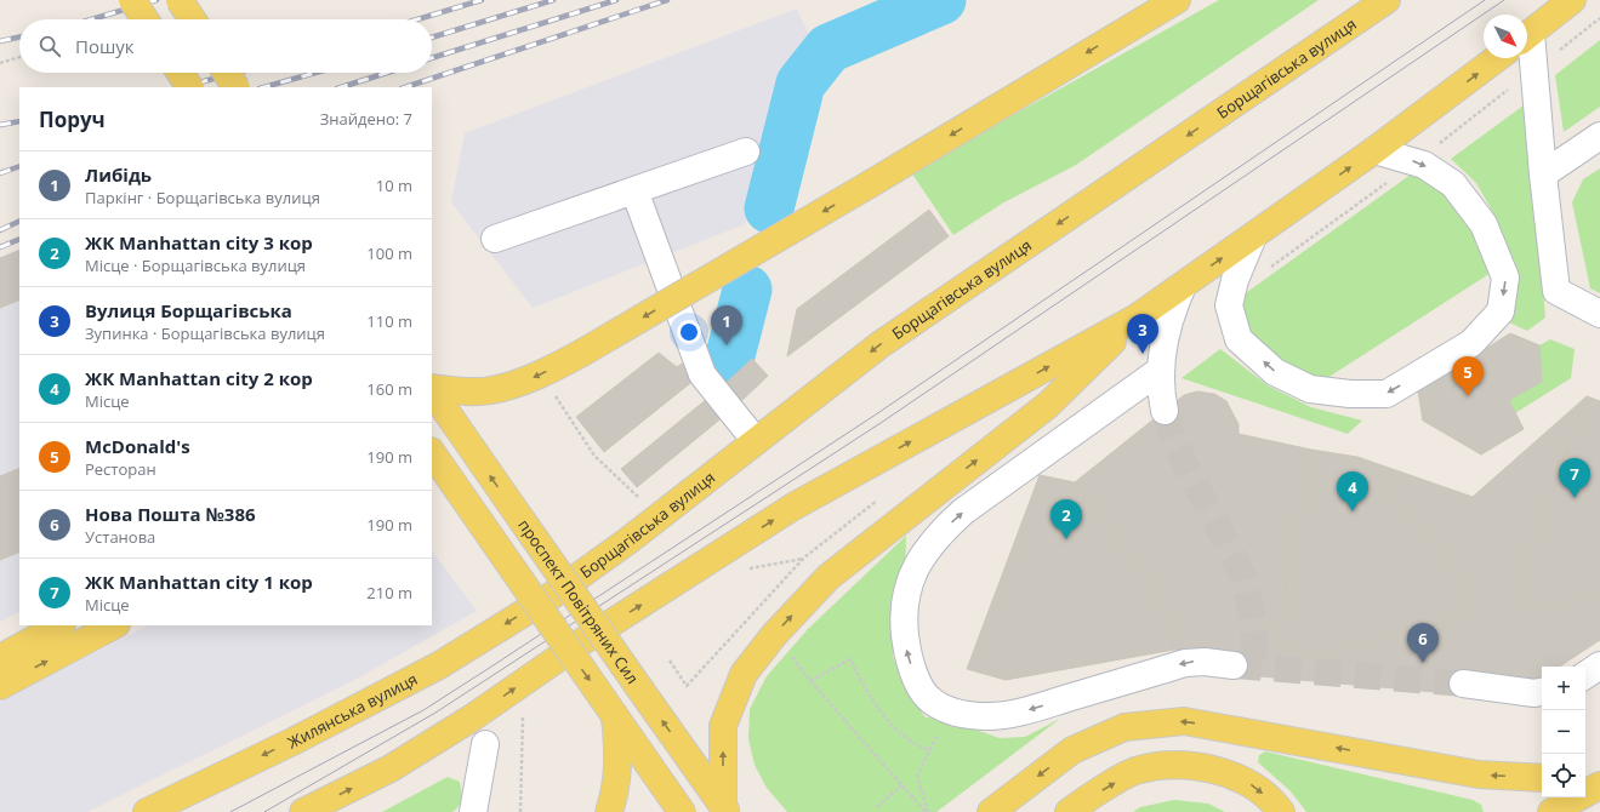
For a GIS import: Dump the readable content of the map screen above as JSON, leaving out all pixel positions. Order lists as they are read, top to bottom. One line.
{"streets":{"main road":["Борщагівська вулиця","проспект Повітряних Сил","Жилянська вулиця"]},"crossings":[["Борщагівська вулиця","Жилянська вулиця"]],"north":"bottom right","page":{"search":"Пошук","heading":["Поруч","Знайдено: 7"],"list":[{"mark":"1","name":"Либідь","note":"Паркінг · Борщагівська вулиця","value":"10 m"},{"mark":"2","name":"ЖК Manhattan city 3 кор","note":"Місце · Борщагівська вулиця","value":"100 m"},{"mark":"3","name":"Вулиця Борщагівська","note":"Зупинка · Борщагівська вулиця","value":"110 m"},{"mark":"4","name":"ЖК Manhattan city 2 кор","note":"Місце","value":"160 m"},{"mark":"5","name":"McDonald's","note":"Ресторан","value":"190 m"},{"mark":"6","name":"Нова Пошта №386","note":"Установа","value":"190 m"},{"mark":"7","name":"ЖК Manhattan city 1 кор","note":"Місце","value":"210 m"}],"pins":["1","3","5","7","4","2","6"],"map_buttons":["+","−"]}}
